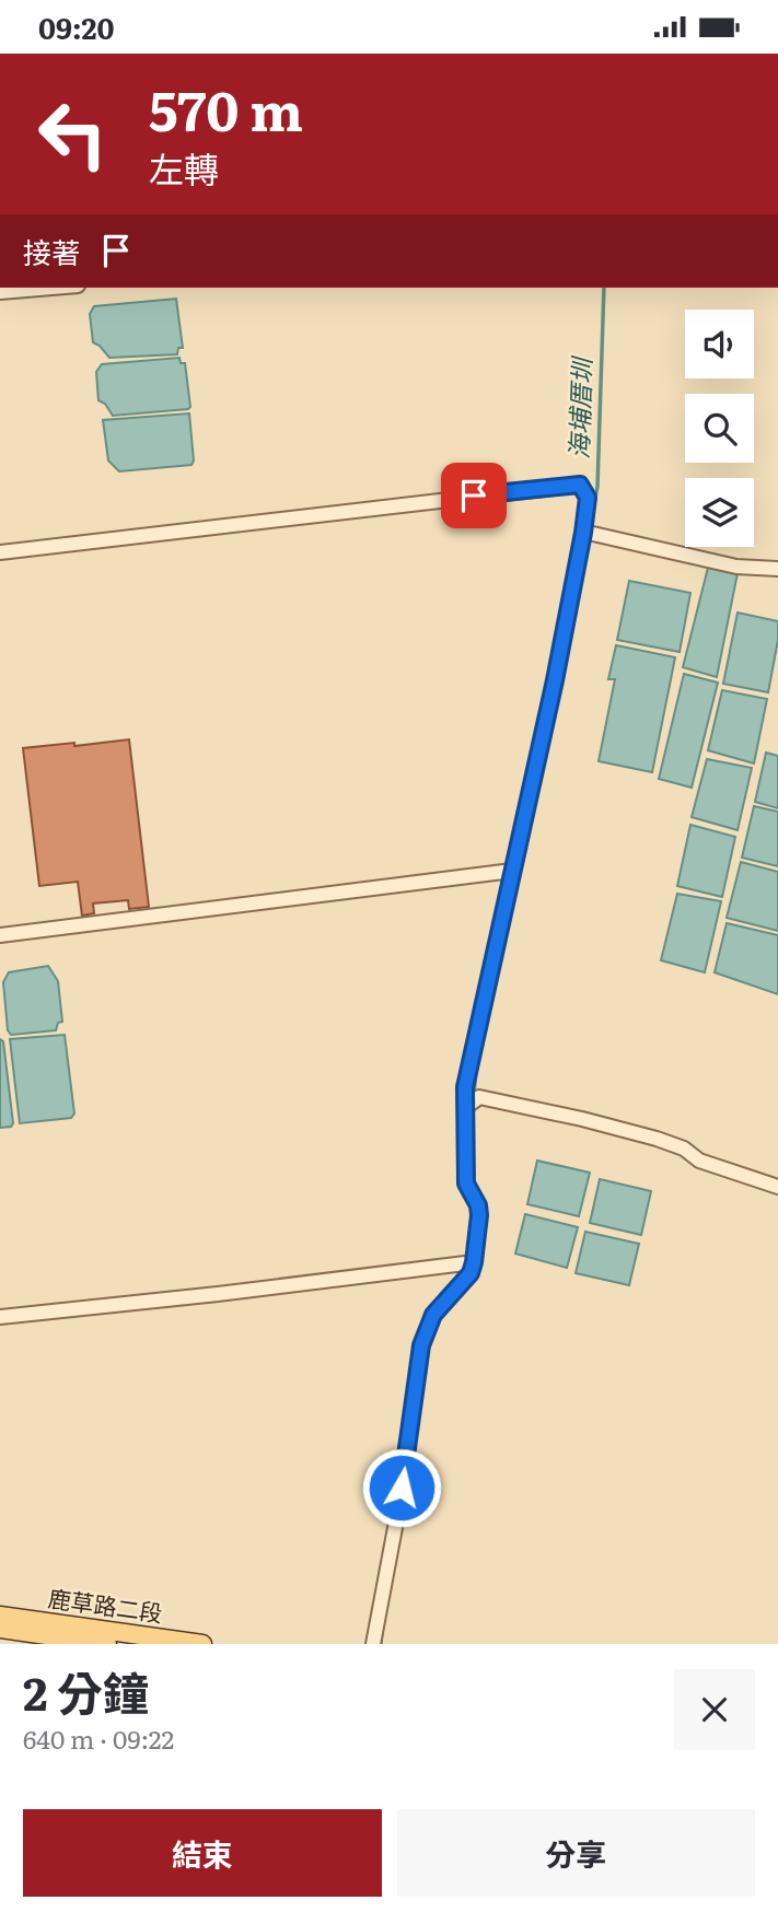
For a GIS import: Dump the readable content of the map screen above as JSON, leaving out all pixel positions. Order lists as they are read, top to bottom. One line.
{"streets":{"main road":["鹿草路二段"]},"water":["海埔厝圳"],"page":{"status":"09:20","turn":["570 m","左轉"],"then":"接著","heading":["2 分鐘","640 m · 09:22"],"buttons":["結束","分享"]}}
